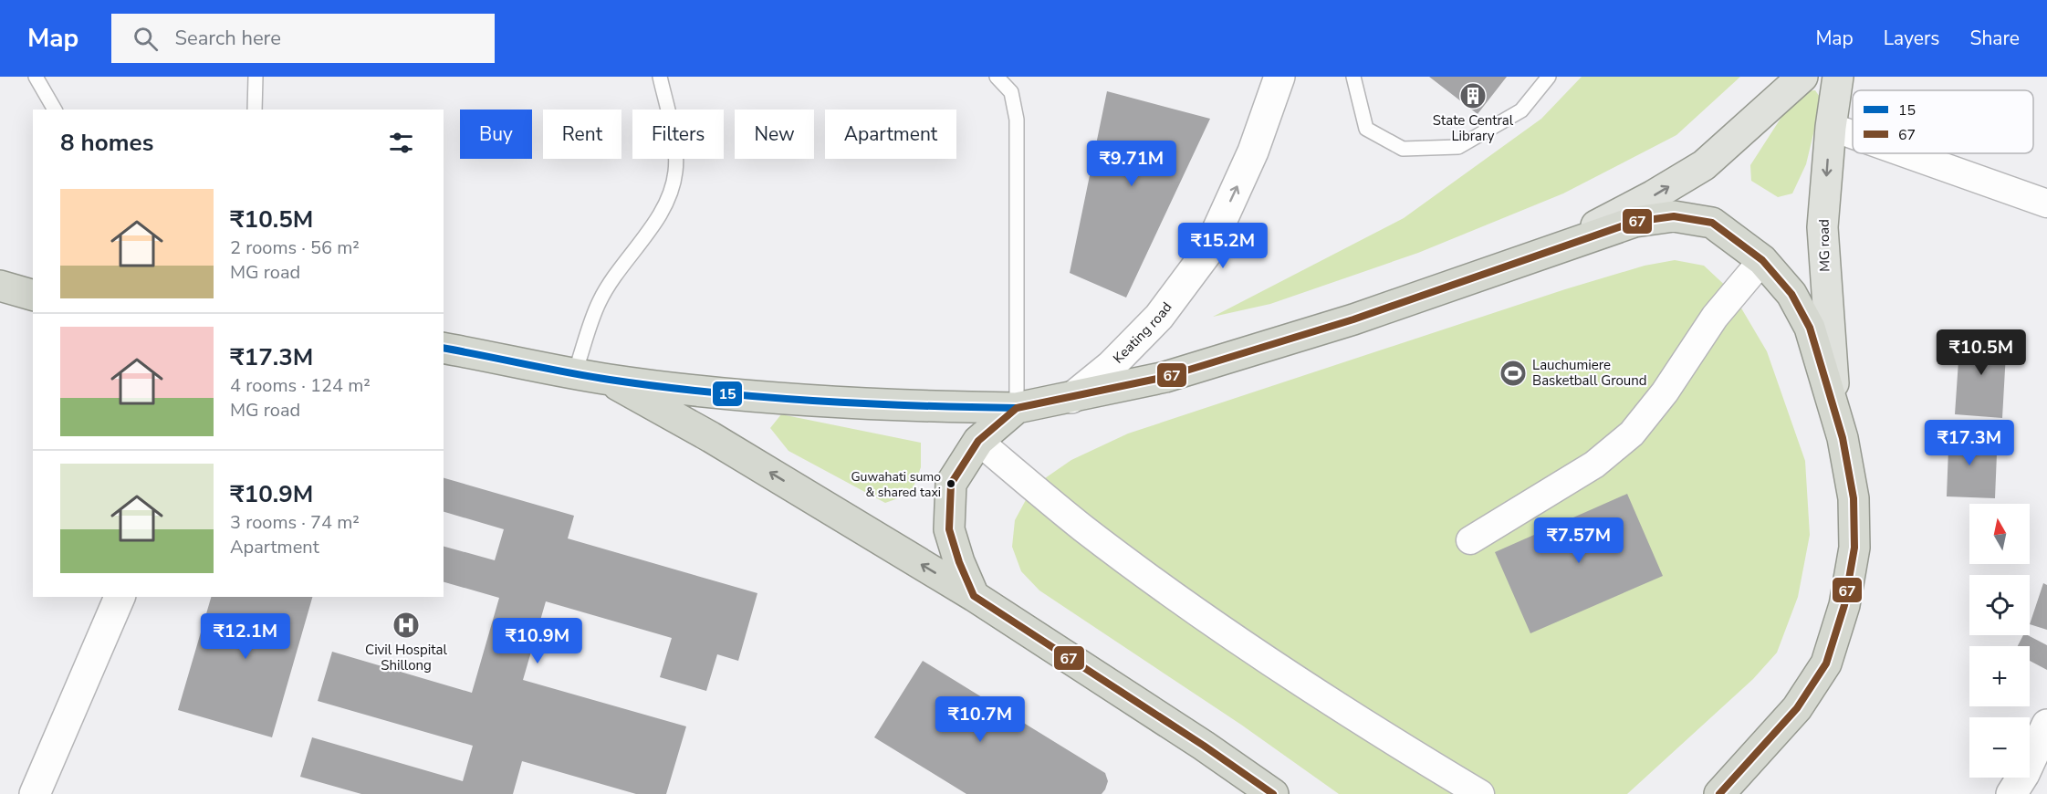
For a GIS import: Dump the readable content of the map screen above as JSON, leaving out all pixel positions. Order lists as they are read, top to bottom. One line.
{"streets":{"main road":["MG road"],"street":["Keating road"]},"one_way":["MG road","Keating road"],"places":{"building":["State Central Library"],"sports":["Lauchumiere Basketball Ground"],"other":["Guwahati sumo & shared taxi"],"hospital":["Civil Hospital Shillong"]},"lines":["transit line 67","transit line 15"],"legend":["15","67"],"north":"top","page":{"header":"Map","search":"Search here","nav":["Map","Layers","Share"],"chip":["Buy","Rent","Filters","New","Apartment"],"heading":"8 homes","price":["₹9.71M","₹15.2M","₹10.5M","₹17.3M","₹7.57M","₹12.1M","₹10.9M","₹10.7M"],"list":[{"name":"₹10.5M","note":"2 rooms · 56 m² · MG road"},{"name":"₹17.3M","note":"4 rooms · 124 m² · MG road"},{"name":"₹10.9M","note":"3 rooms · 74 m² · Apartment"}],"map_buttons":["+","−"]}}
